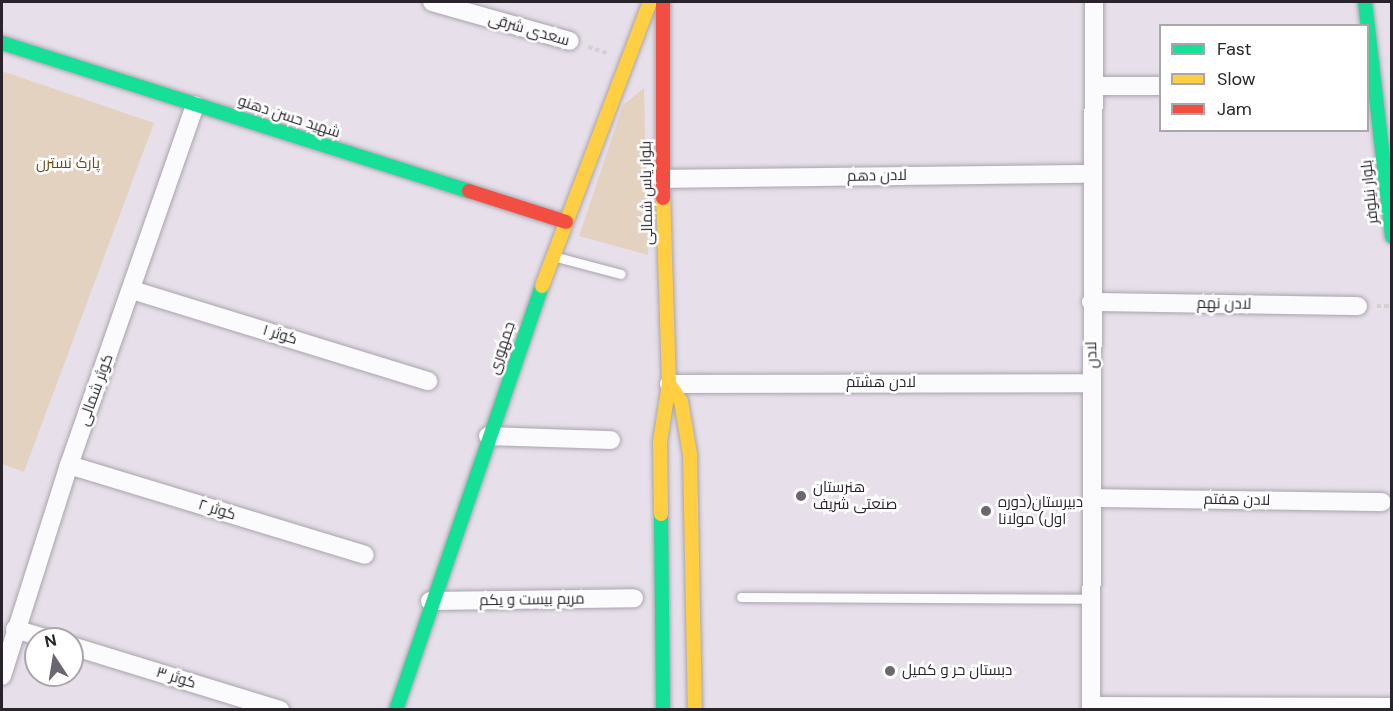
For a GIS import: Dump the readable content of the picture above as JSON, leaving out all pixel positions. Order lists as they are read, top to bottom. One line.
{"streets":{"street":["سعدی شرقی","شهید حسن دهنو","لادن دهم","بلوار نیلوفر","بلوار یاس شمالی","لادن نهم","کوثر ۱","جمهوری","لادن","لادن هشتم","کوثر شمالی","لادن هفتم","کوثر ۲","مریم بیست و یکم","کوثر ۳"]},"crossings":[["سعدی شرقی","جمهوری"],["شهید حسن دهنو","جمهوری"],["شهید حسن دهنو","کوثر شمالی"],["لادن دهم","بلوار یاس شمالی"],["لادن دهم","لادن"],["بلوار یاس شمالی","لادن هشتم"],["لادن نهم","لادن"],["کوثر ۱","کوثر شمالی"],["جمهوری","مریم بیست و یکم"],["لادن","لادن هشتم"],["لادن","لادن هفتم"],["کوثر شمالی","کوثر ۲"]],"parks":["پارک نسترن"],"places":["هنرستان صنعتی شریف","دبیرستان(دوره اول) مولانا","دبستان حر و کمیل"],"legend":["Fast","Slow","Jam"],"north":"top"}
